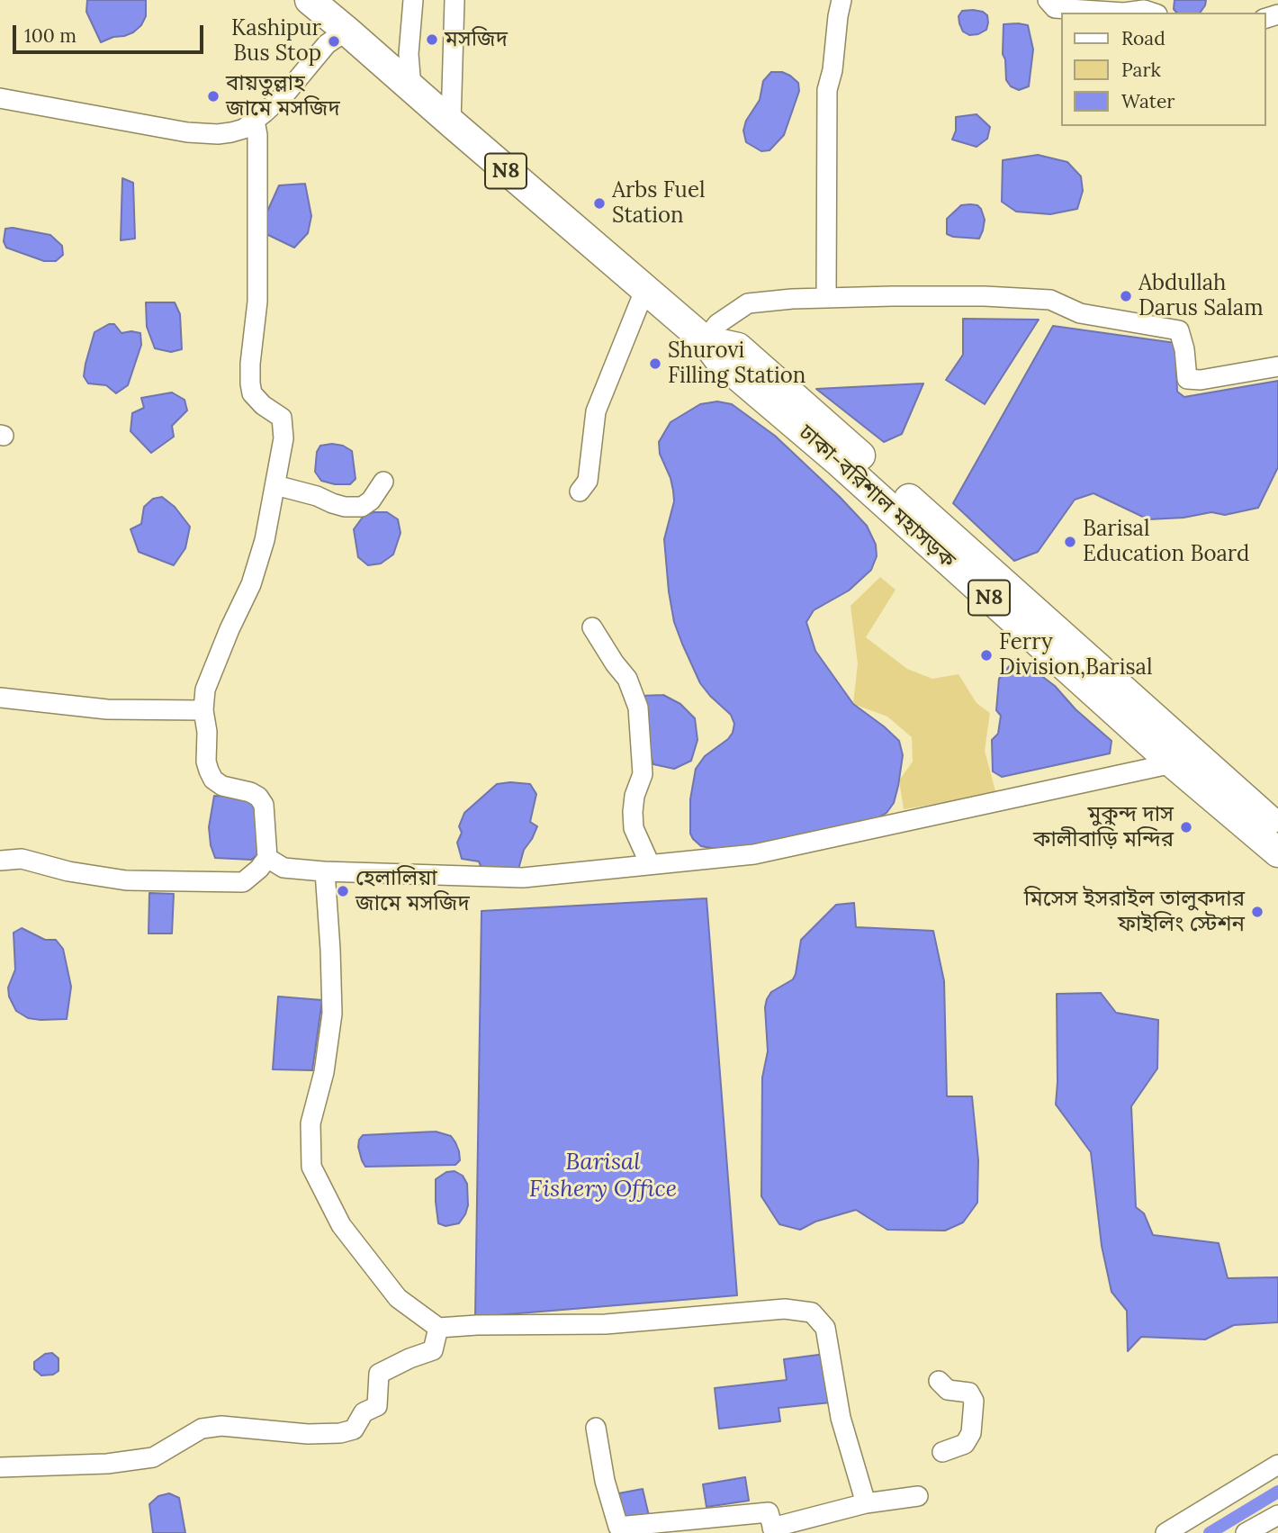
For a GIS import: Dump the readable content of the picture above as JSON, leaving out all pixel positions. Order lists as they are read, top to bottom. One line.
{"streets":{"highway":["N8","ঢাকা-বরিশাল মহাসড়ক"]},"water":["Barisal Fishery Office"],"places":["মসজিদ","Kashipur Bus Stop","বায়তুল্লাহ জামে মসজিদ","Arbs Fuel Station","Abdullah Darus Salam","Shurovi Filling Station","Barisal Education Board","Ferry Division,Barisal","মুকুন্দ দাস কালীবাড়ি মন্দির","হেলালিয়া জামে মসজিদ","মিসেস ইসরাইল তালুকদার ফাইলিং স্টেশন"],"legend":["Road","Park","Water"],"scale_bar":"100 m"}
